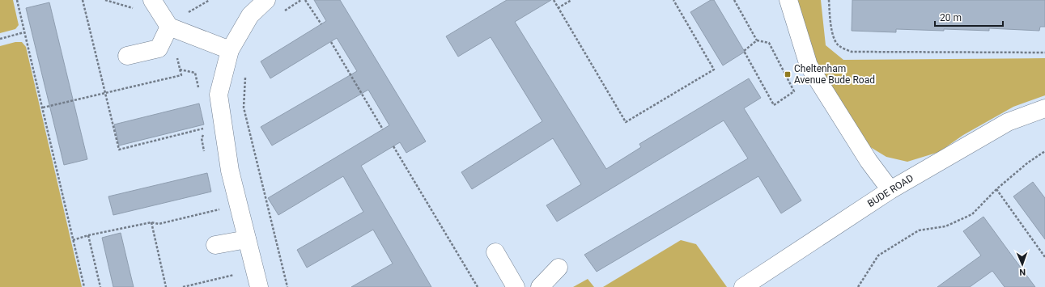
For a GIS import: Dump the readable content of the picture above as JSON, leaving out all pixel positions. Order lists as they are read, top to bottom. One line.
{"streets":{"street":["BUDE ROAD"]},"places":{"transit":["Cheltenham Avenue Bude Road"]},"scale_bar":"20 m","north":"bottom"}
